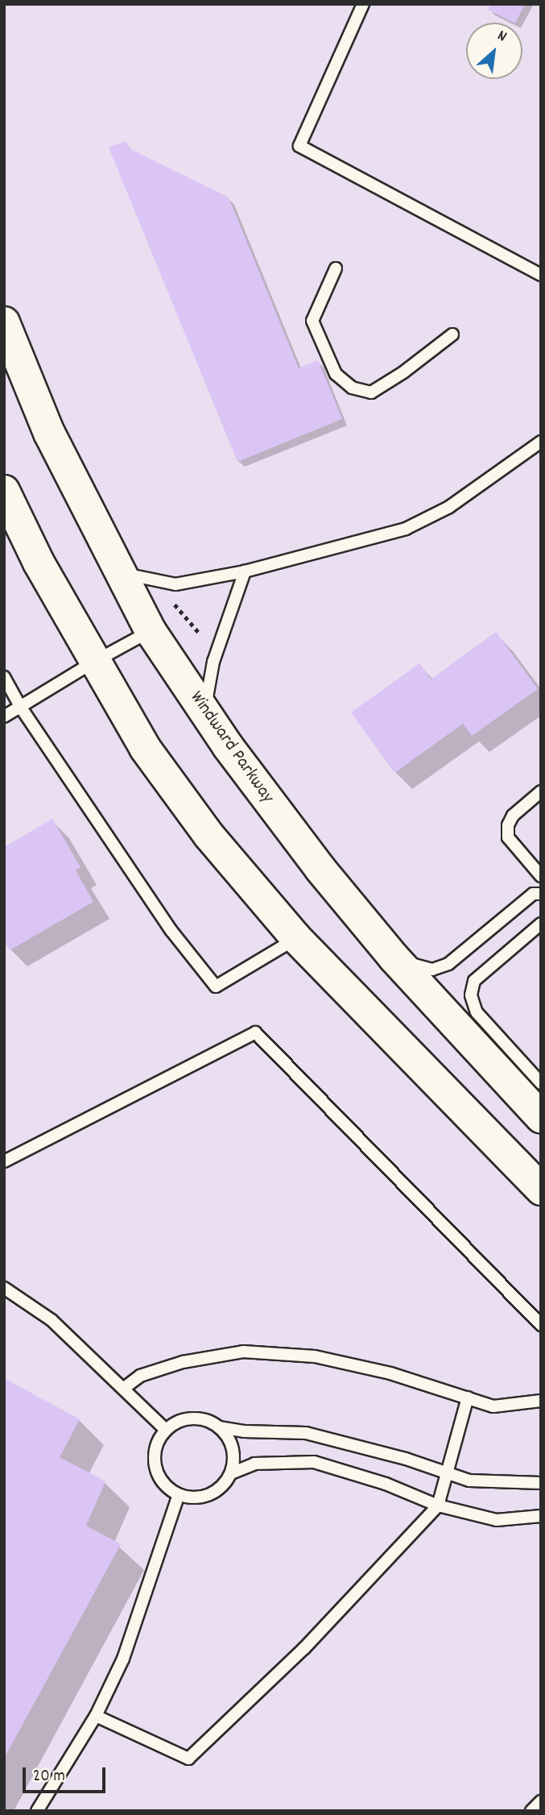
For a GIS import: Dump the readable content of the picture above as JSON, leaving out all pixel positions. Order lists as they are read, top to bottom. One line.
{"streets":{"main road":["Windward Parkway"]},"scale_bar":"20 m","north":"top right"}
